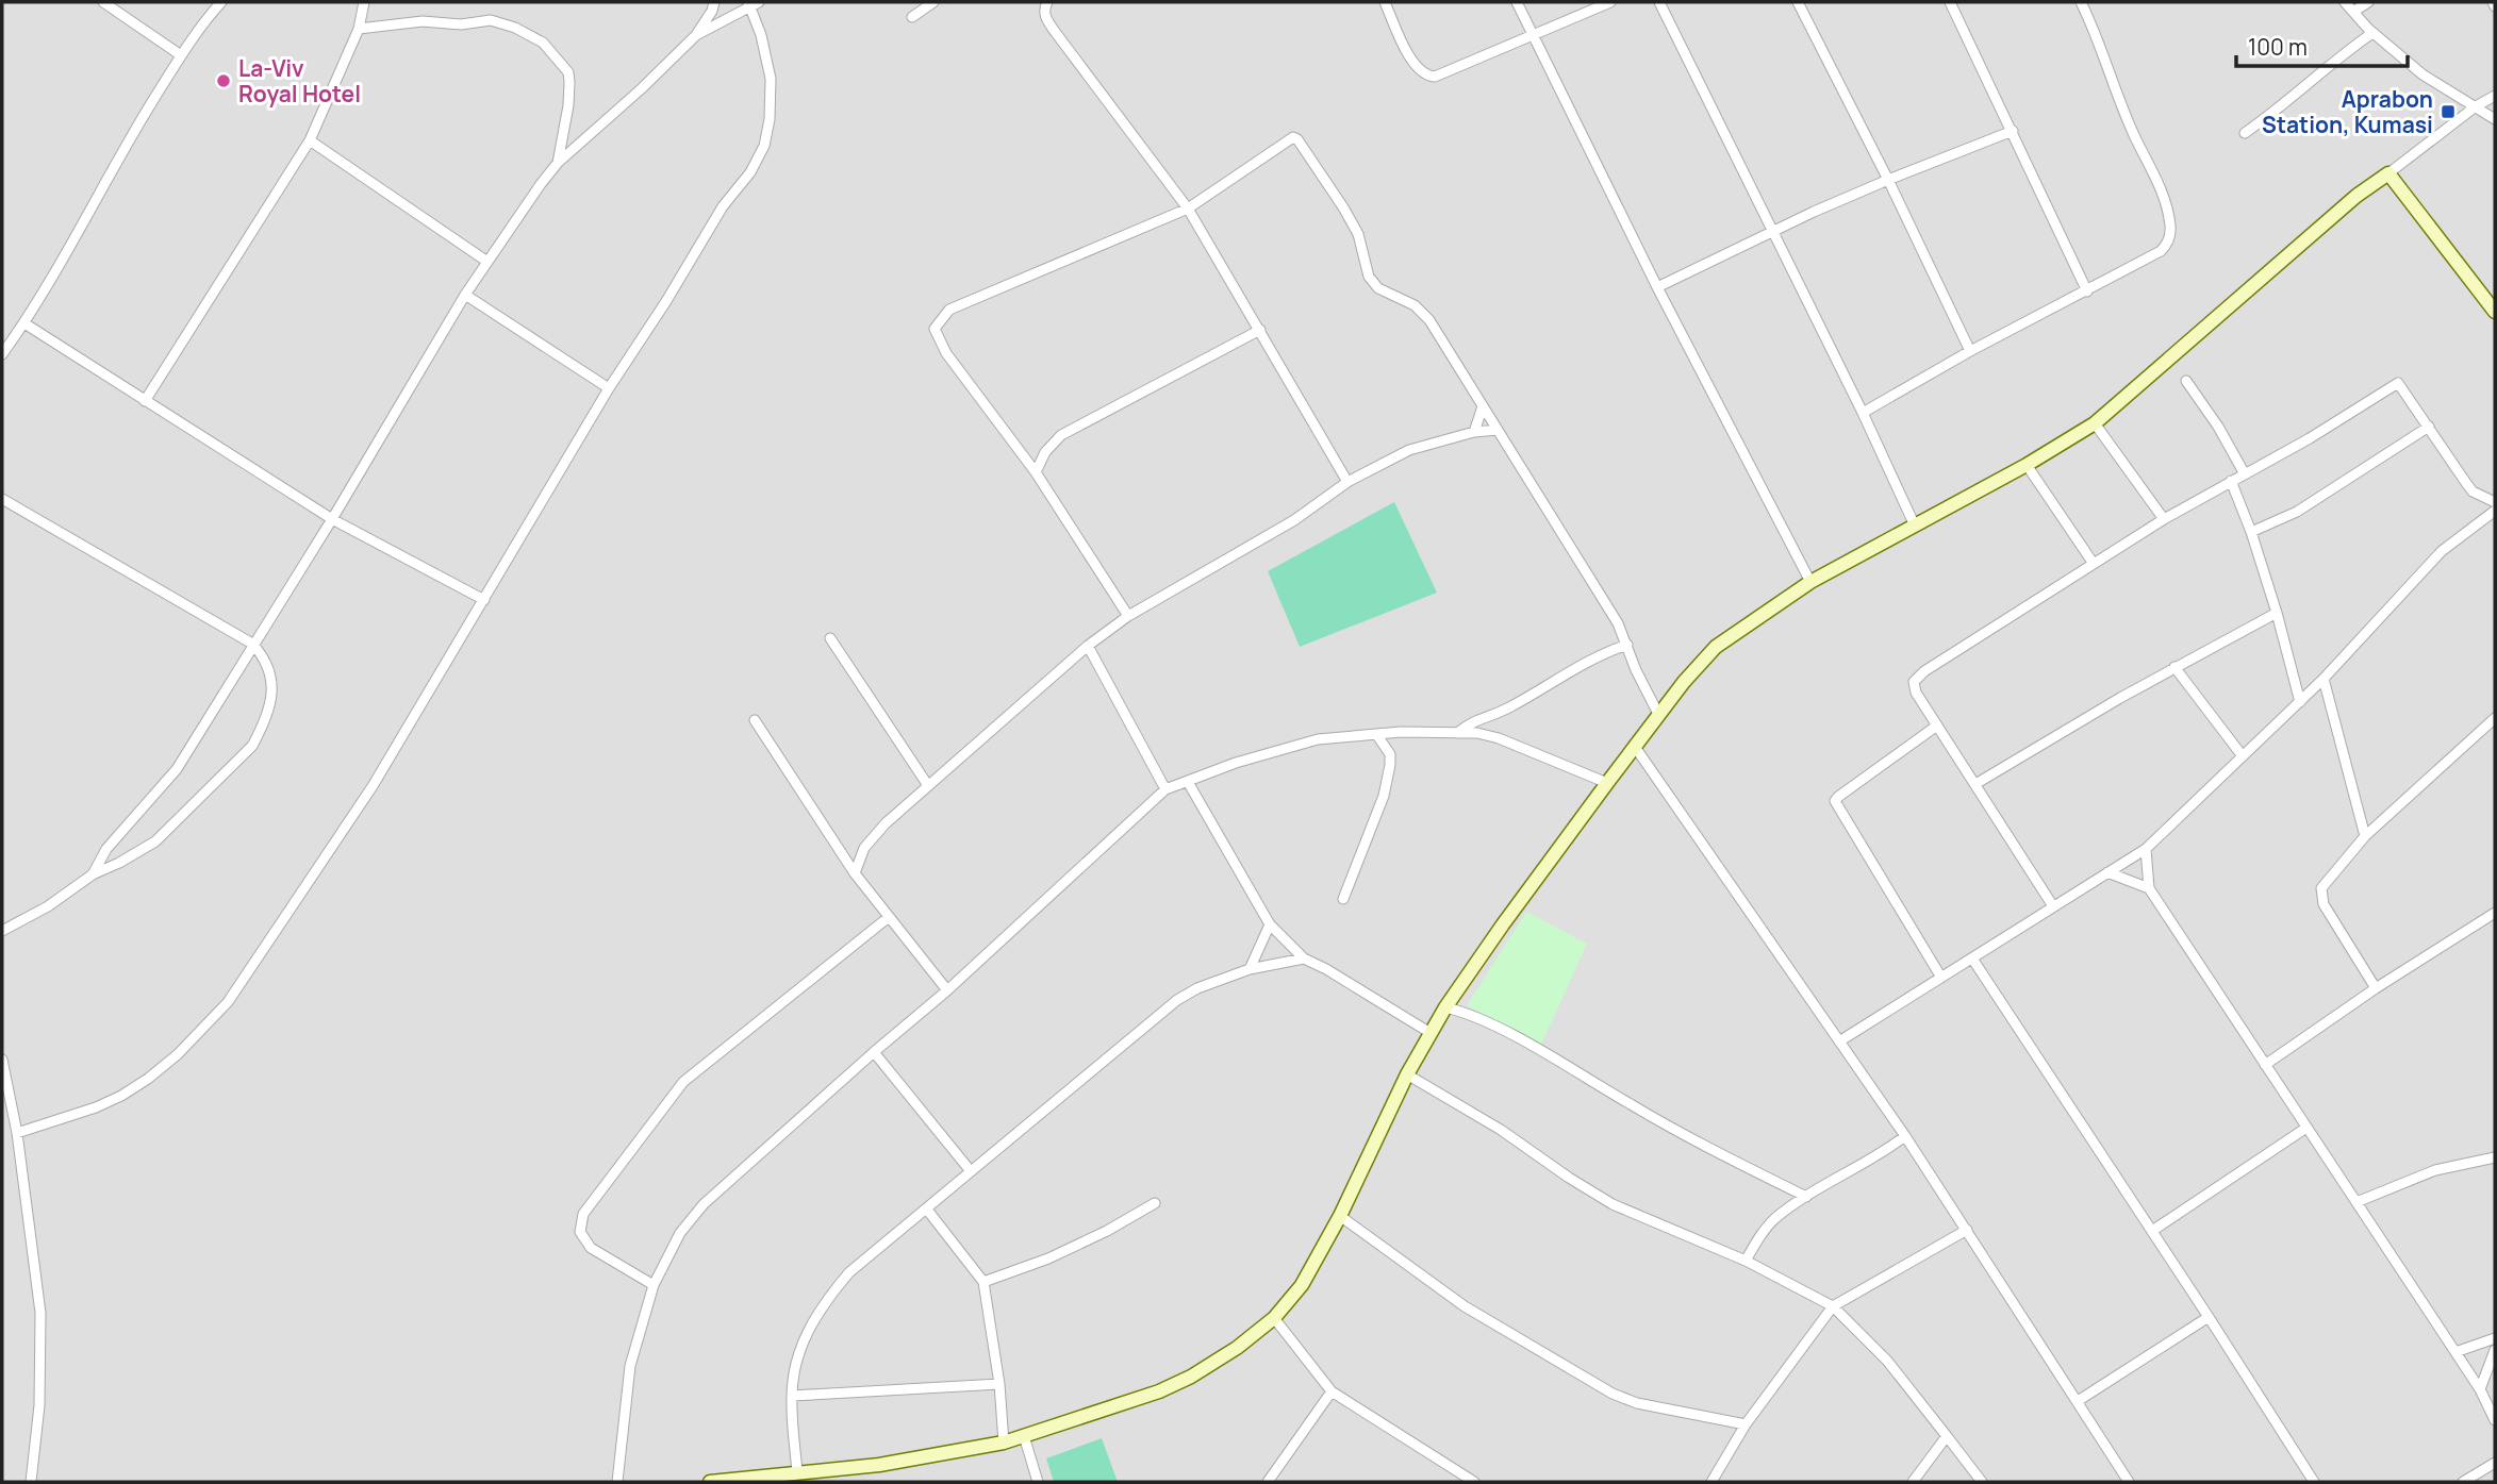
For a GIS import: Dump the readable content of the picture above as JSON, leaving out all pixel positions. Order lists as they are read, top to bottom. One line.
{"places":{"other":["La-Viv Royal Hotel"],"transit":["Aprabon Station, Kumasi"]},"scale_bar":"100 m"}
